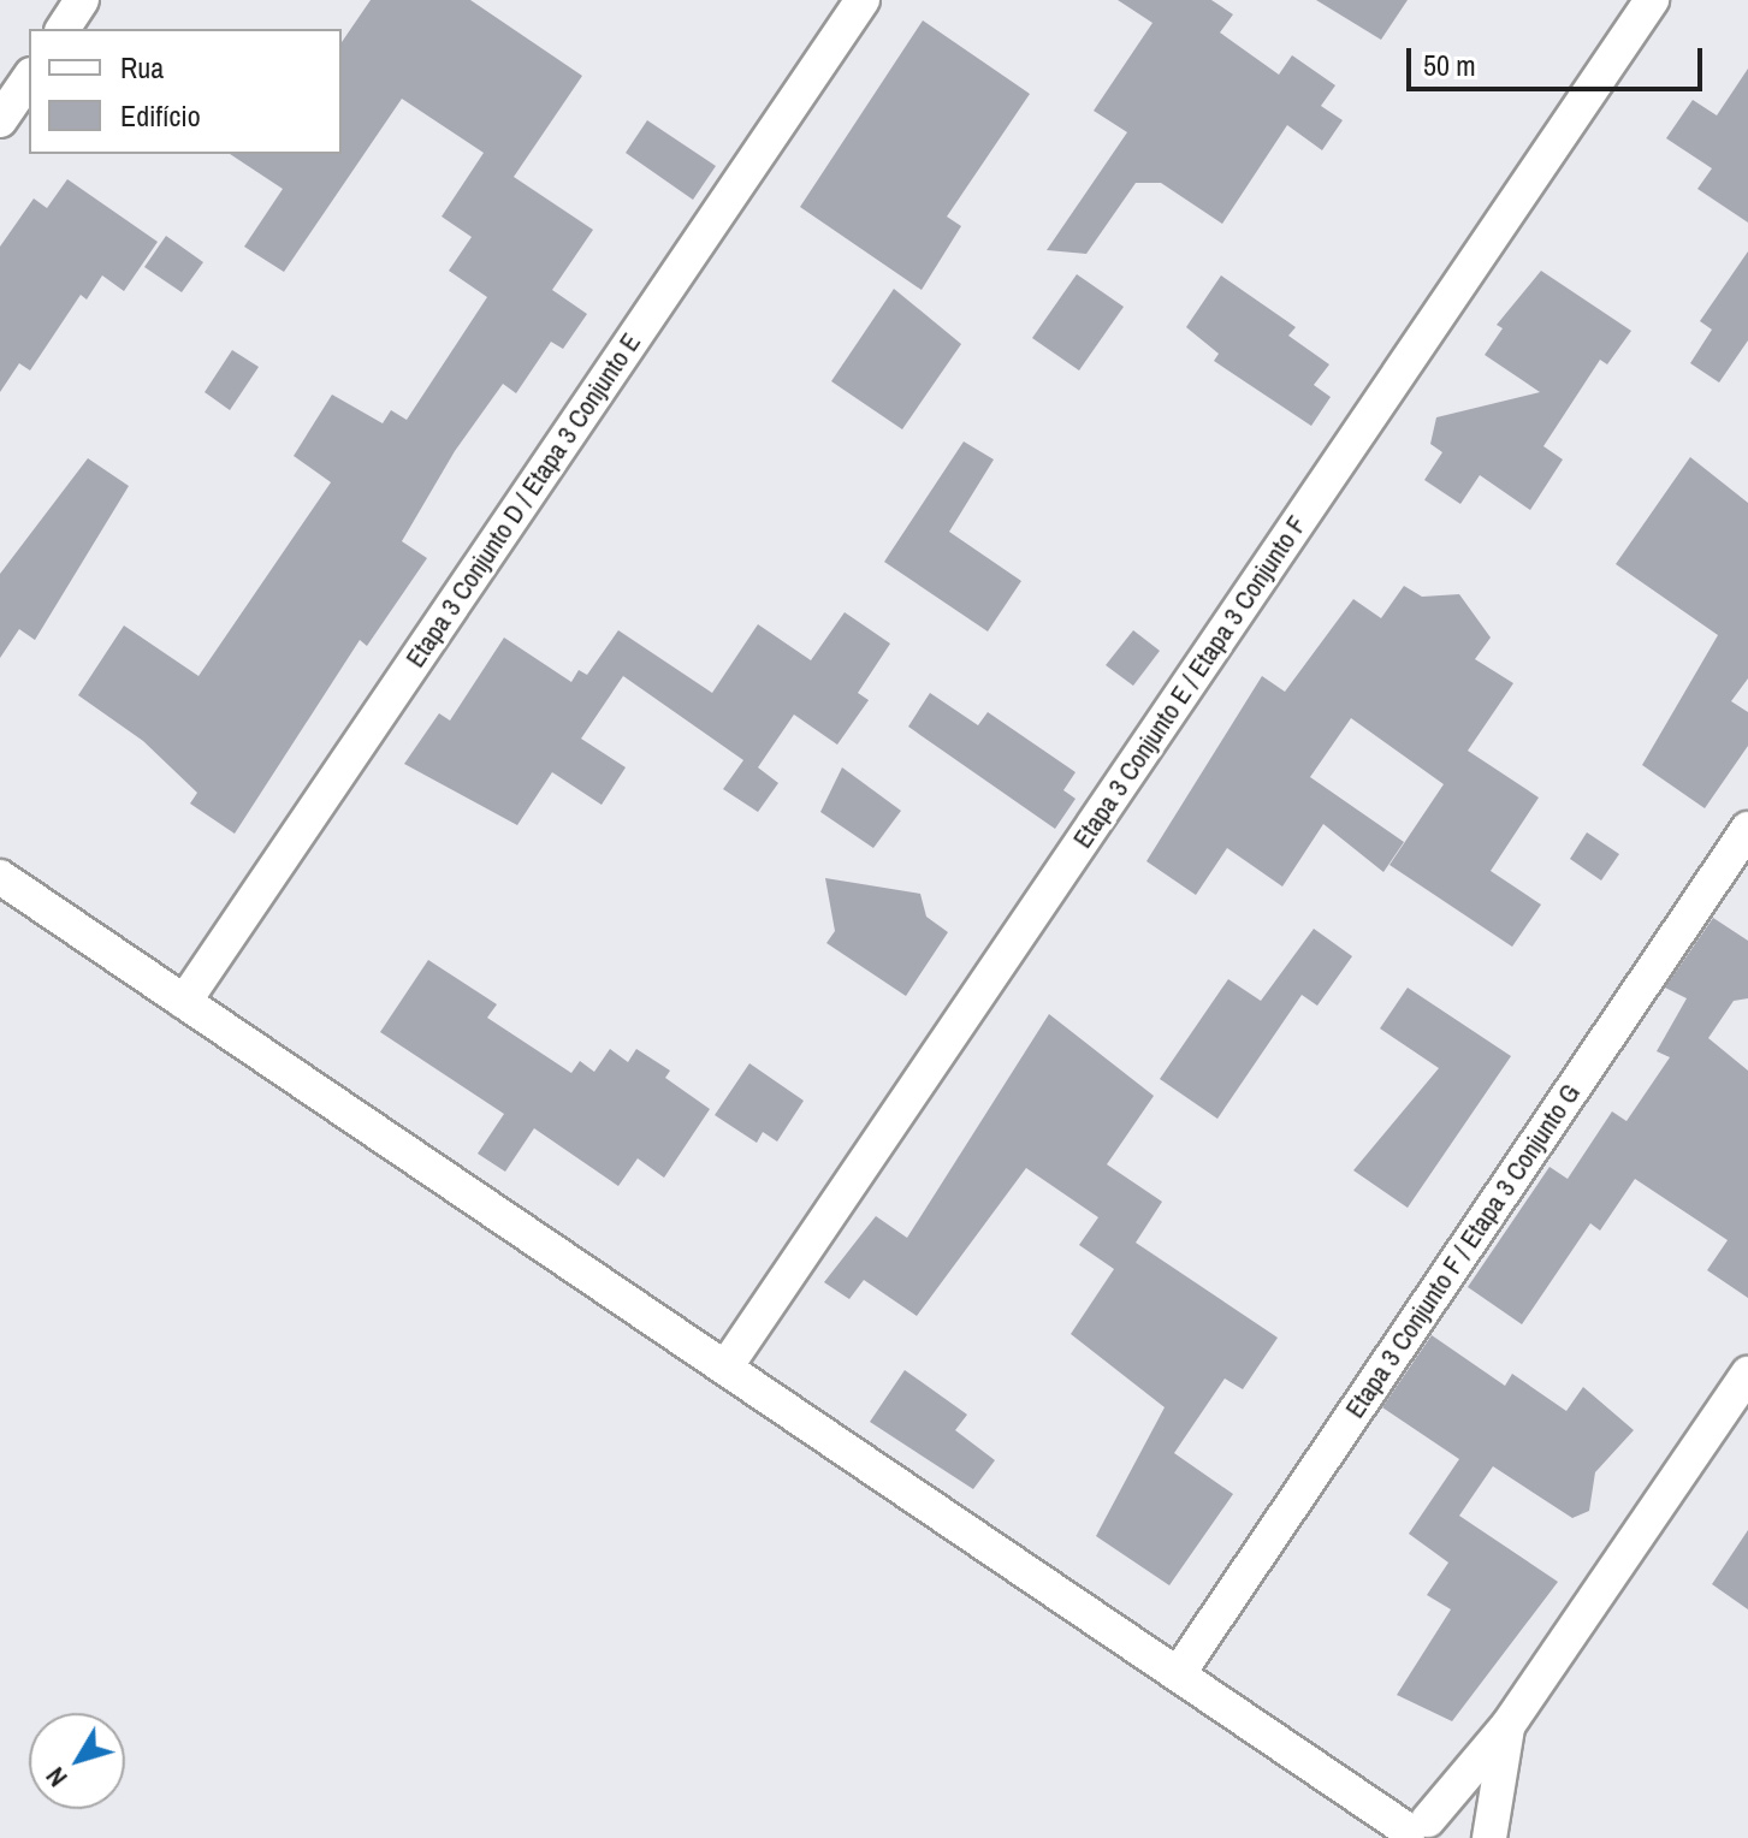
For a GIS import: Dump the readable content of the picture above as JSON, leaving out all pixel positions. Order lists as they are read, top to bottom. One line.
{"streets":{"street":["Etapa 3 Conjunto D / Etapa 3 Conjunto E","Etapa 3 Conjunto E / Etapa 3 Conjunto F","Etapa 3 Conjunto F / Etapa 3 Conjunto G"]},"legend":["Rua","Edifício"],"scale_bar":"50 m","north":"bottom left"}
